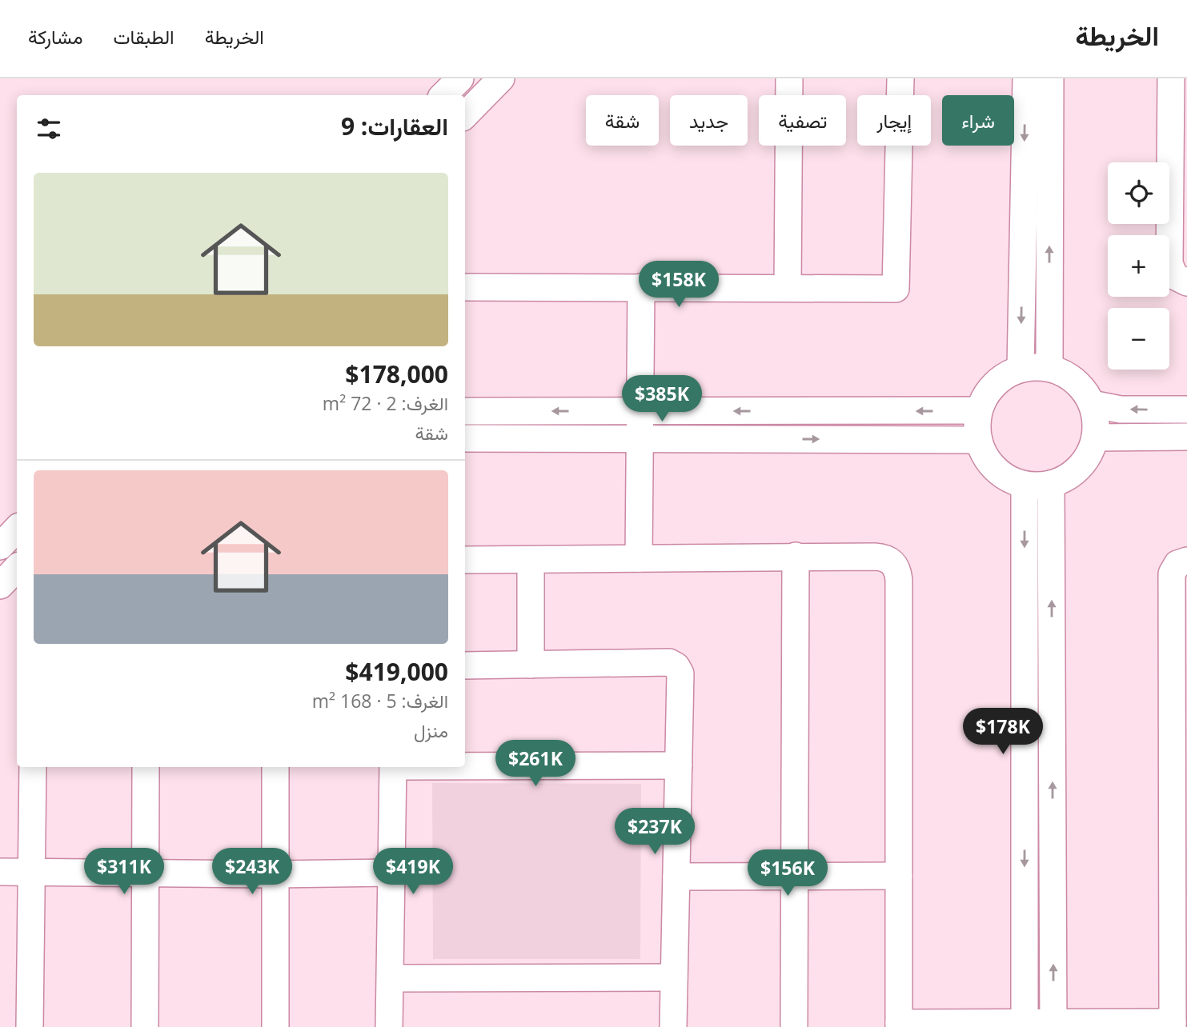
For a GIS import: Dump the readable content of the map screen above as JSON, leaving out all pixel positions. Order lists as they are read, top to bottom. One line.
{"page":{"header":"الخريطة","nav":["الخريطة","الطبقات","مشاركة"],"chip":["شراء","إيجار","تصفية","جديد","شقة"],"heading":"العقارات: 9","map_buttons":["+","−"],"list":[{"name":"$178,000","note":"الغرف: 2 · 72 m² · شقة"},{"name":"$419,000","note":"الغرف: 5 · 168 m² · منزل"}],"price":["$158K","$385K","$178K","$261K","$237K","$311K","$243K","$419K","$156K"]}}
